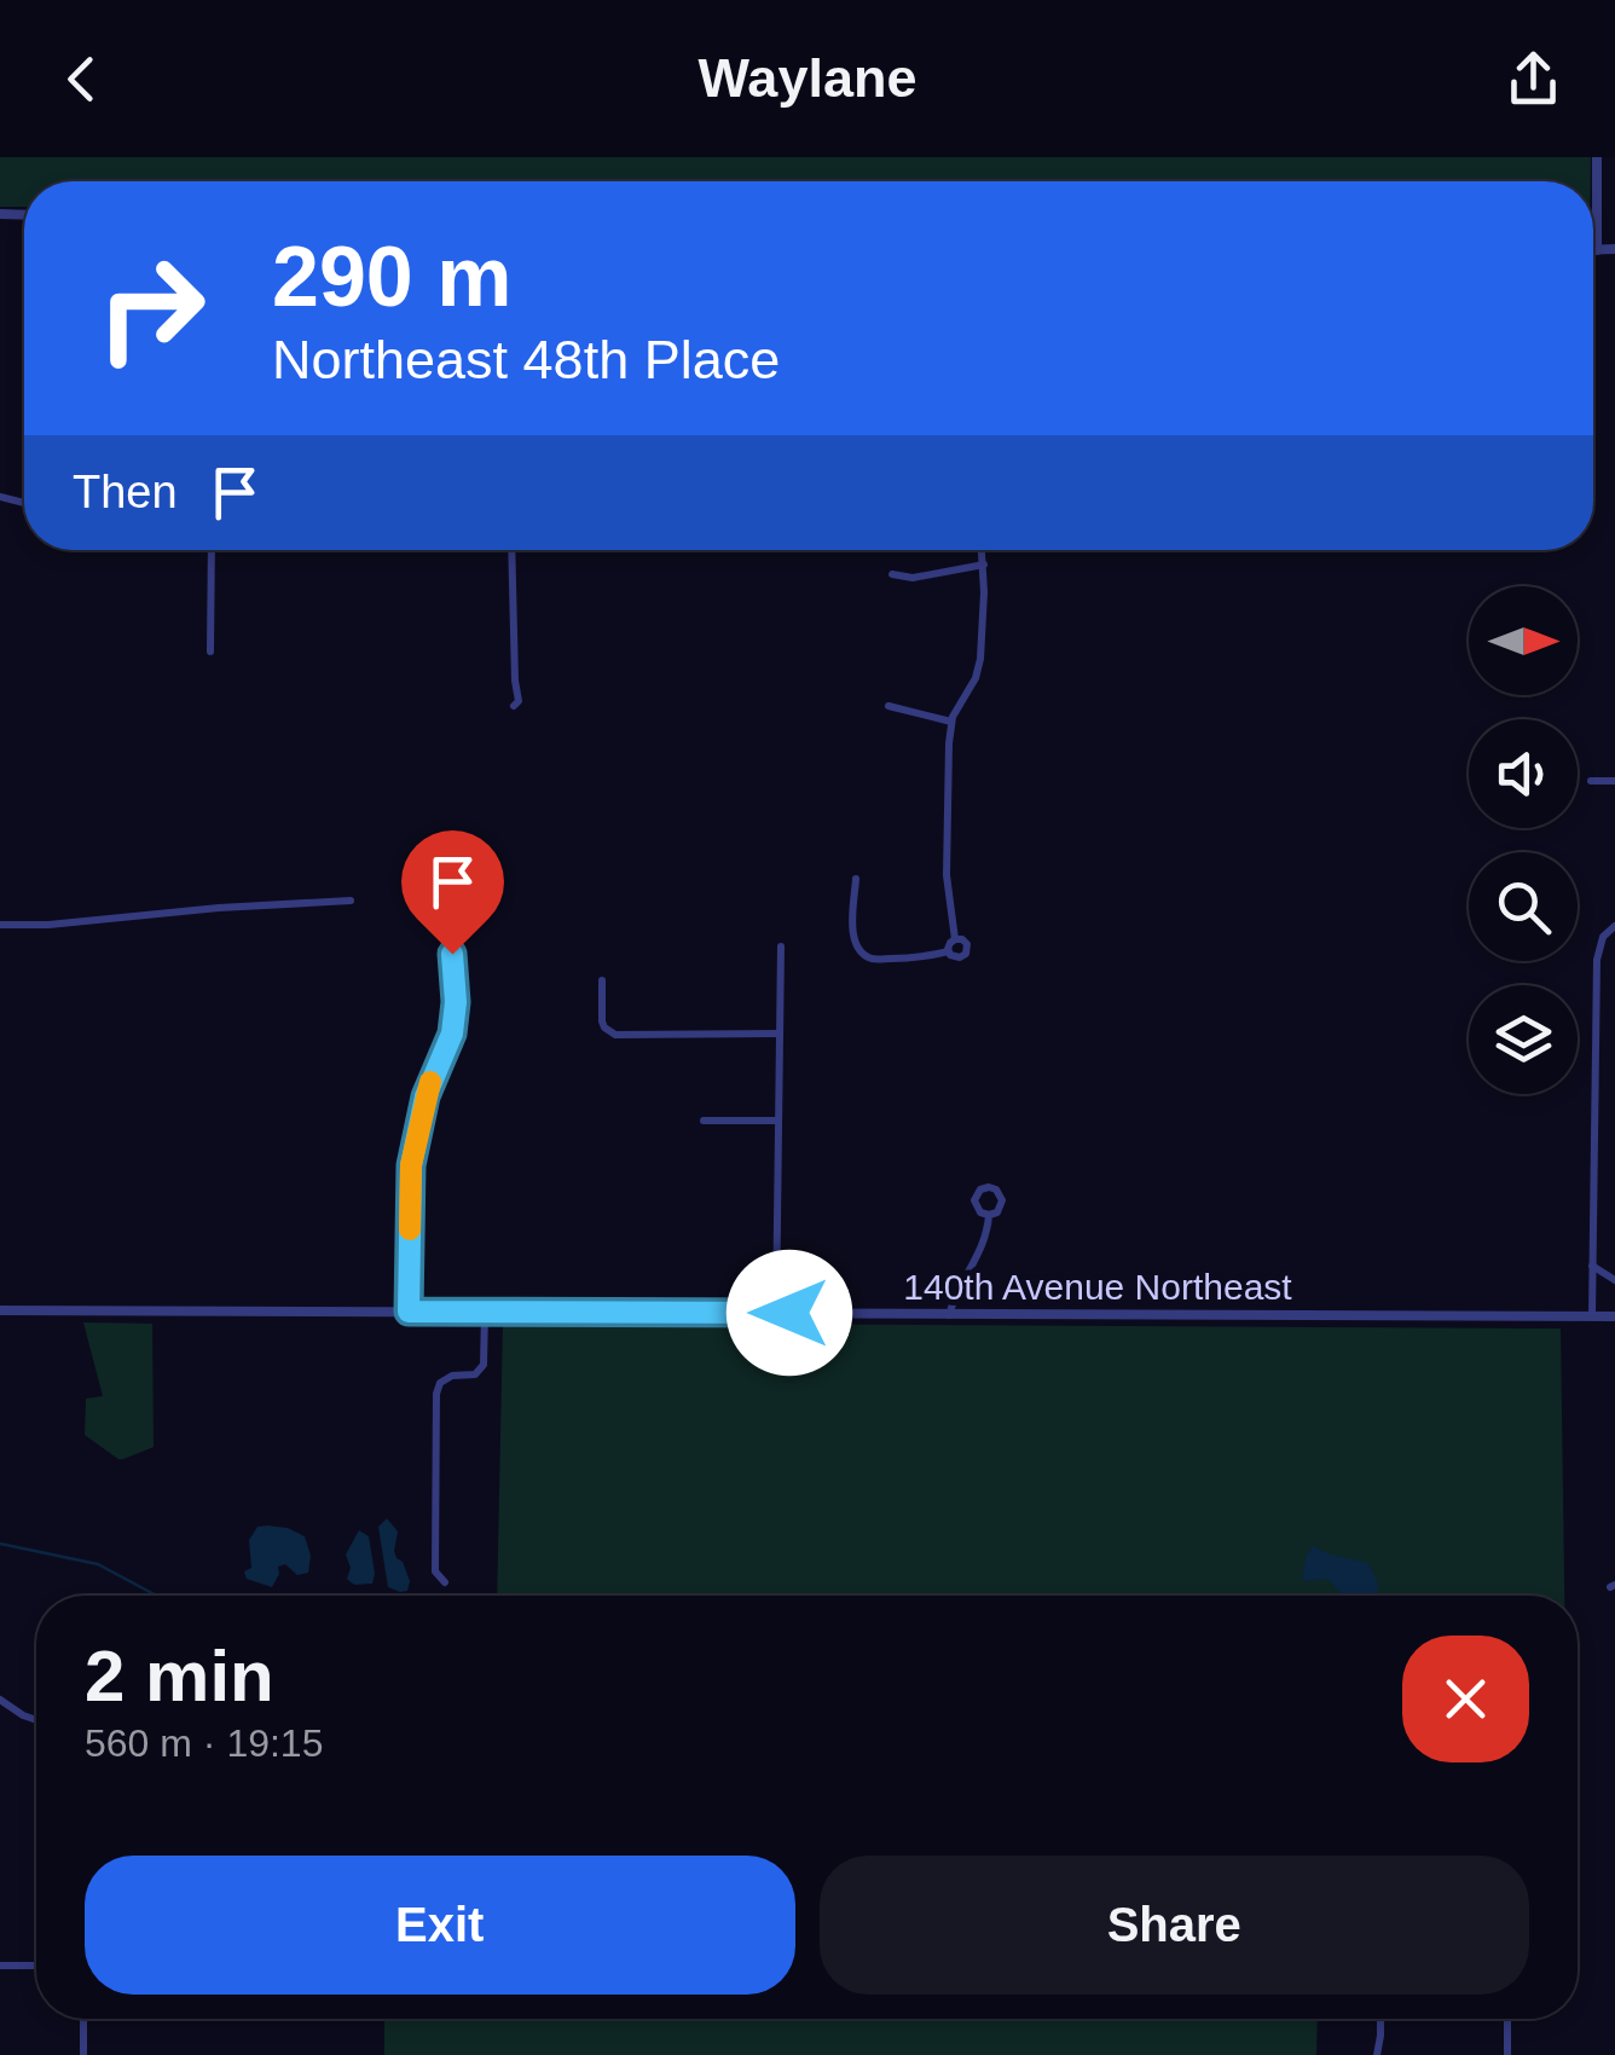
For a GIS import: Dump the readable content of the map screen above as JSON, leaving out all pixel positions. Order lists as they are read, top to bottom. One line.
{"streets":{"street":["140th Avenue Northeast"]},"north":"right","page":{"header":"Waylane","turn":["290 m","Northeast 48th Place"],"then":"Then","heading":["2 min","560 m · 19:15"],"buttons":["Exit","Share"]}}
